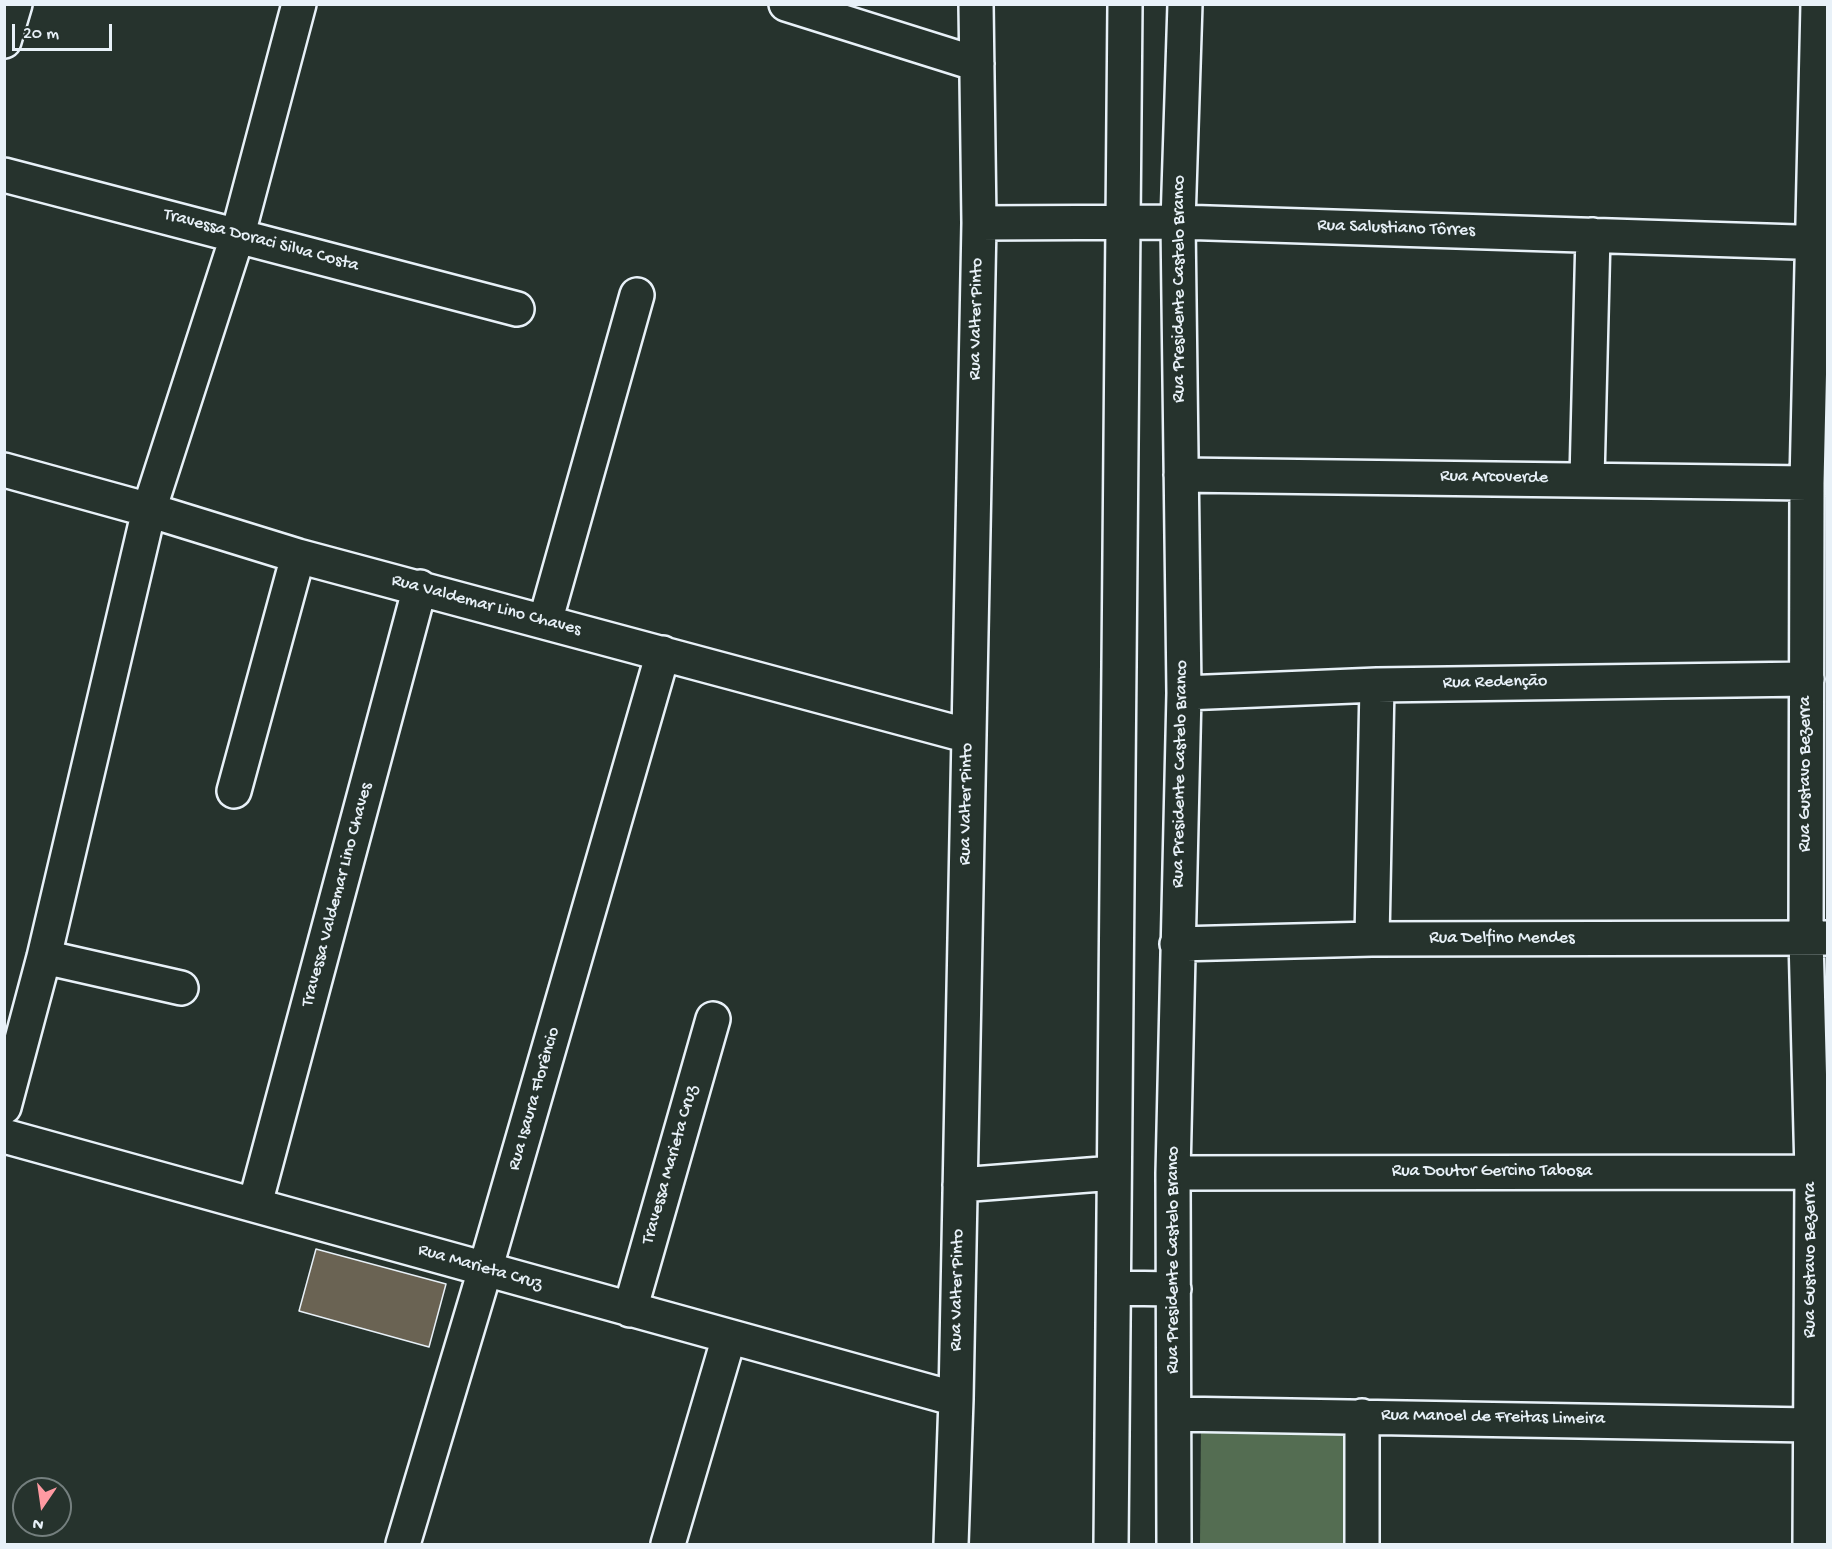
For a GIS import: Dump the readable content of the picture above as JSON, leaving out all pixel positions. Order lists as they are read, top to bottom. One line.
{"streets":{"street":["Rua Salustiano Tôrres","Travessa Doraci Silva Costa","Rua Presidente Castelo Branco","Rua Valter Pinto","Rua Arcoverde","Rua Valdemar Lino Chaves","Rua Redenção","Rua Gustavo Bezerra","Travessa Valdemar Lino Chaves","Rua Delfino Mendes","Rua Isaura Florêncio","Travessa Marieta Cruz","Rua Doutor Gercino Tabosa","Rua Marieta Cruz","Rua Manoel de Freitas Limeira"]},"crossings":[["Rua Salustiano Tôrres","Rua Presidente Castelo Branco"],["Rua Salustiano Tôrres","Rua Valter Pinto"],["Rua Salustiano Tôrres","Rua Gustavo Bezerra"],["Rua Presidente Castelo Branco","Rua Arcoverde"],["Rua Presidente Castelo Branco","Rua Redenção"],["Rua Presidente Castelo Branco","Rua Delfino Mendes"],["Rua Presidente Castelo Branco","Rua Doutor Gercino Tabosa"],["Rua Presidente Castelo Branco","Rua Manoel de Freitas Limeira"],["Rua Valter Pinto","Rua Valdemar Lino Chaves"],["Rua Valter Pinto","Rua Marieta Cruz"],["Rua Arcoverde","Rua Gustavo Bezerra"],["Rua Valdemar Lino Chaves","Travessa Valdemar Lino Chaves"],["Rua Valdemar Lino Chaves","Rua Isaura Florêncio"],["Rua Redenção","Rua Gustavo Bezerra"],["Rua Gustavo Bezerra","Rua Delfino Mendes"],["Rua Gustavo Bezerra","Rua Doutor Gercino Tabosa"],["Rua Gustavo Bezerra","Rua Manoel de Freitas Limeira"],["Travessa Valdemar Lino Chaves","Rua Marieta Cruz"],["Rua Isaura Florêncio","Rua Marieta Cruz"],["Travessa Marieta Cruz","Rua Marieta Cruz"]],"scale_bar":"20 m","north":"bottom"}
